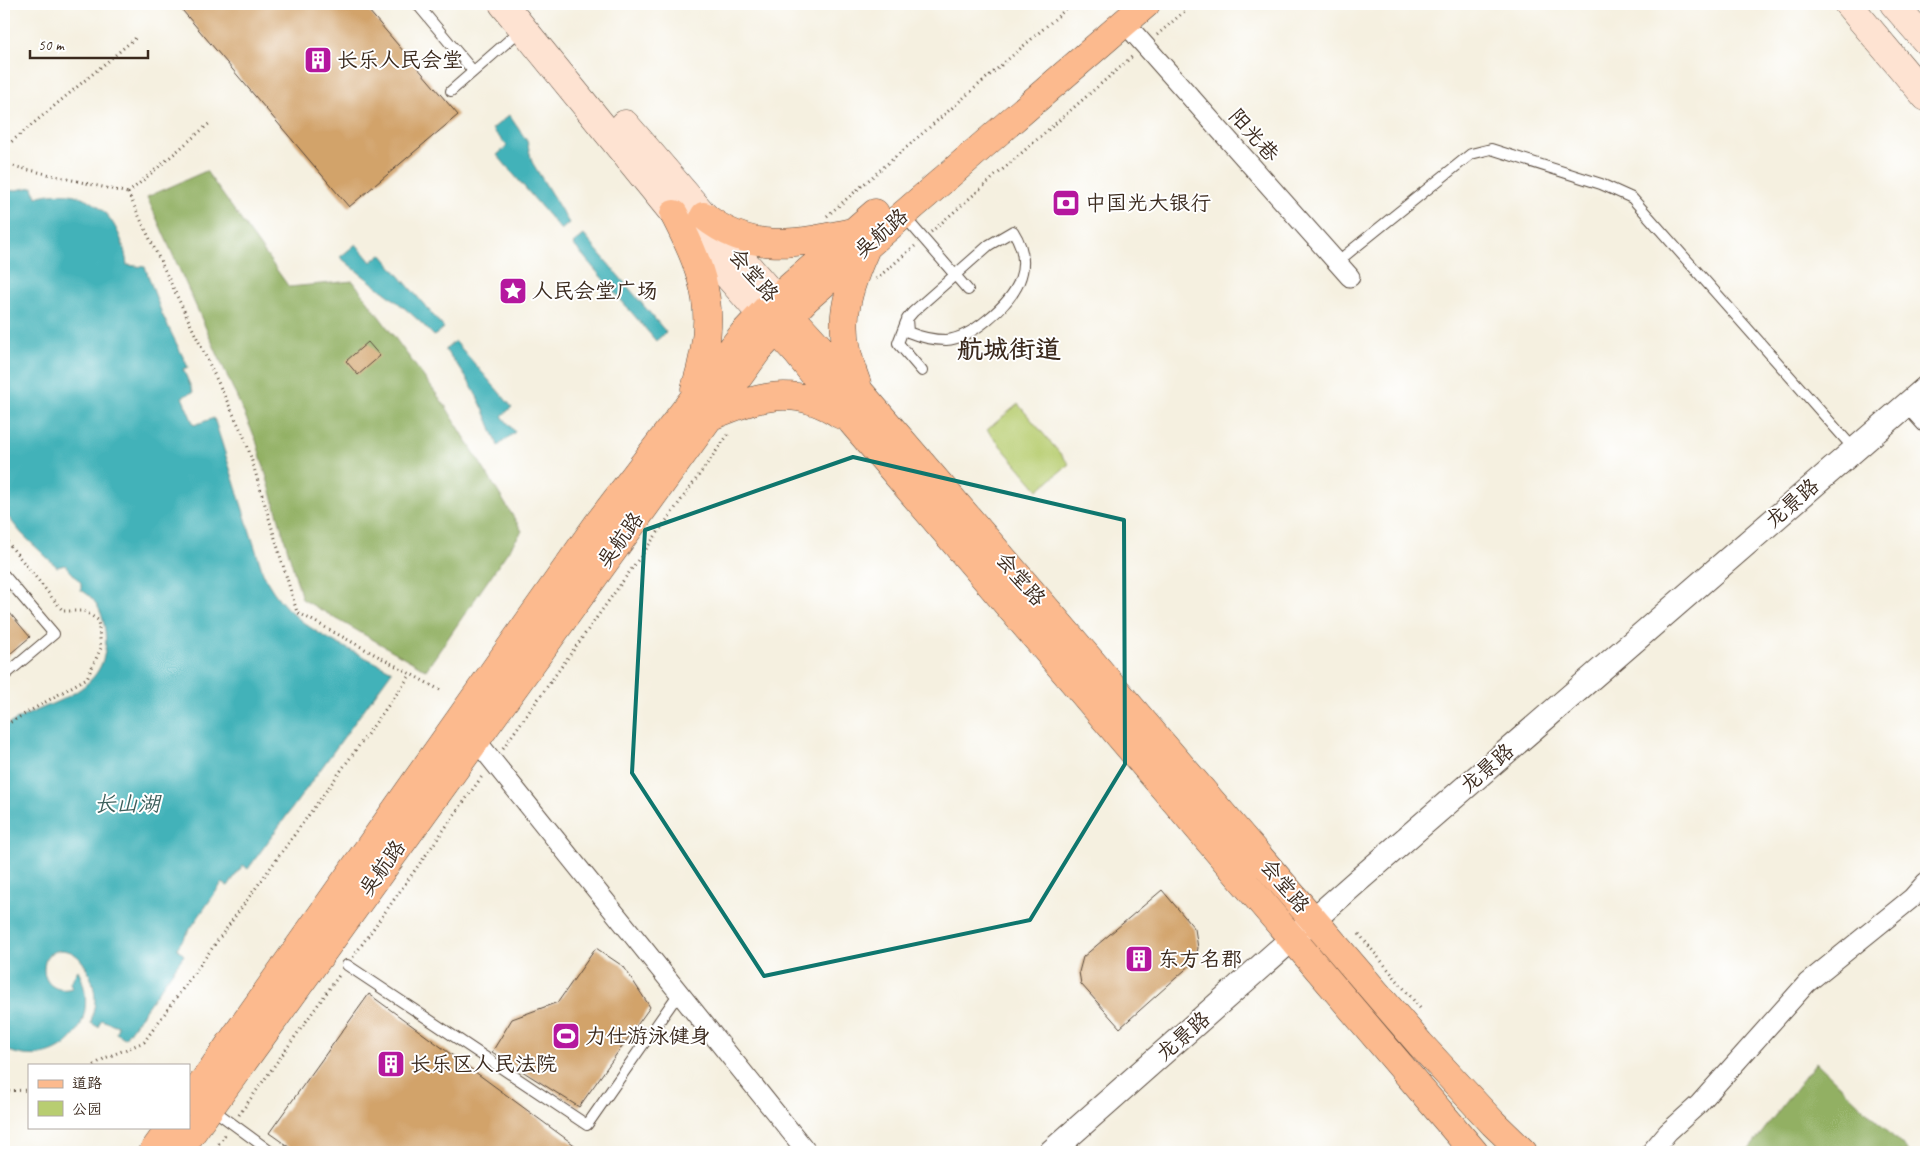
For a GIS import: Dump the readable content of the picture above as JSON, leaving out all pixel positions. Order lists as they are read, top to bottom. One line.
{"streets":{"main road":["吴航路","会堂路"],"street":["阳光巷","龙景路"]},"crossings":[["阳光巷","吴航路"],["吴航路","会堂路"],["会堂路","龙景路"]],"districts":["航城街道"],"water":["长山湖"],"places":{"building":["长乐人民会堂","东方名郡","长乐区人民法院"],"bank":["中国光大银行"],"place":["人民会堂广场"],"sports":["力仕游泳健身"]},"legend":["道路","公园"],"scale_bar":"50 m"}
